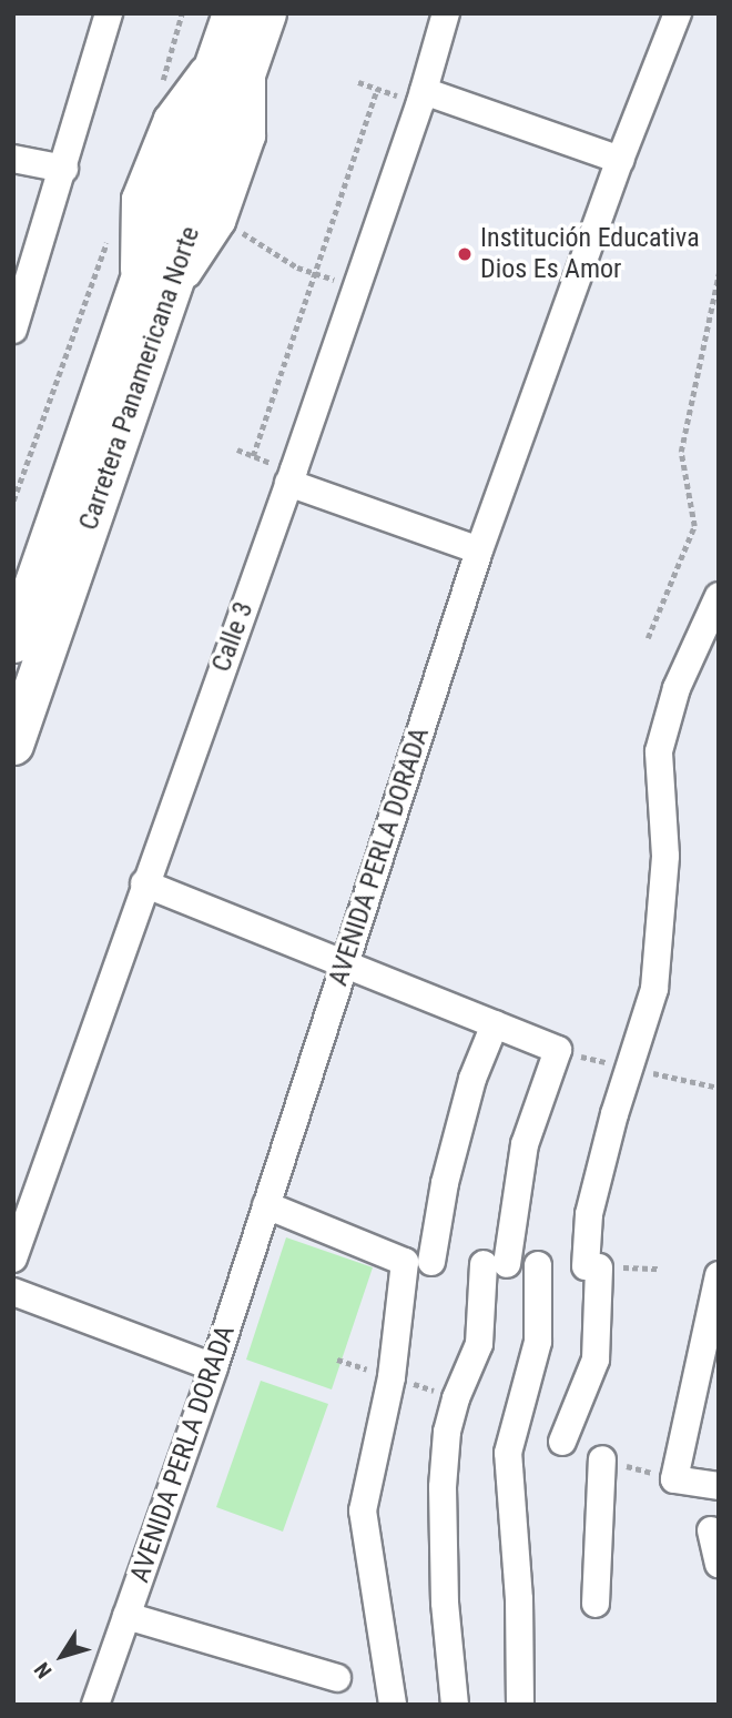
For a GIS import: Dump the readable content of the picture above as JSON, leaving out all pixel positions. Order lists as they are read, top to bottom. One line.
{"streets":{"highway":["Carretera Panamericana Norte"],"street":["Calle 3","AVENIDA PERLA DORADA"]},"places":["Institución Educativa Dios Es Amor"],"north":"bottom left"}
